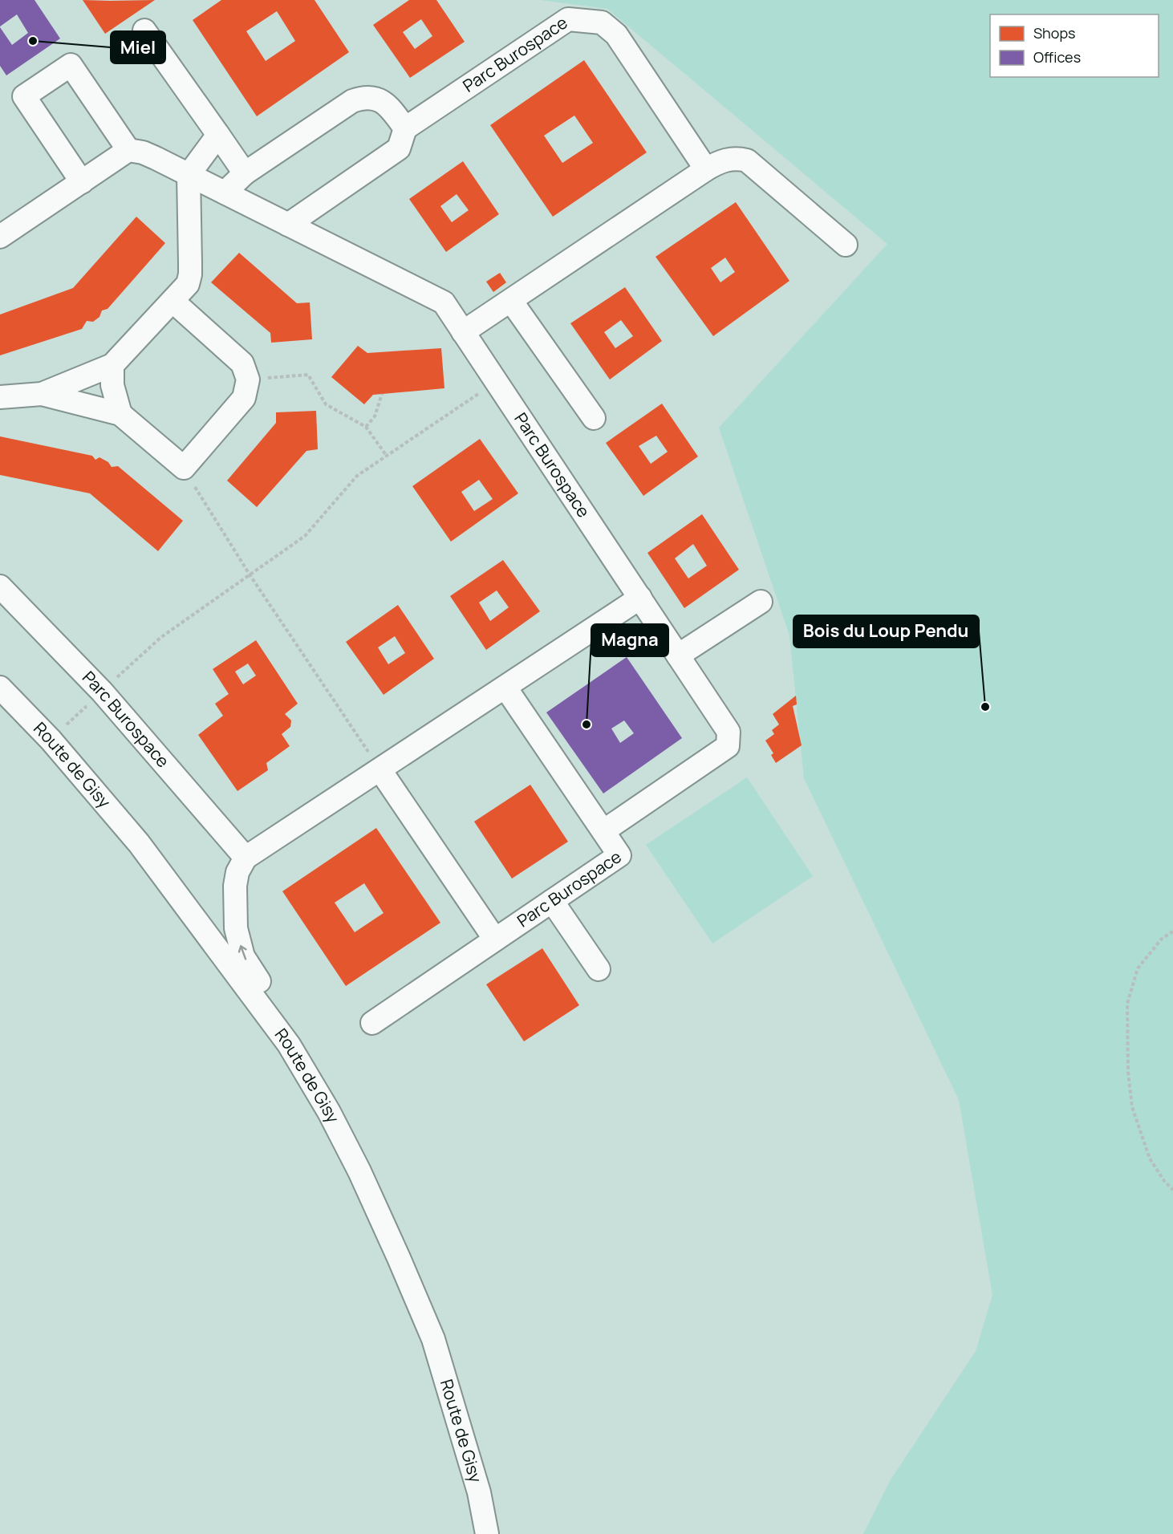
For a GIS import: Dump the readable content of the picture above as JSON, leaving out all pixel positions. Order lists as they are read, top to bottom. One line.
{"streets":{"street":["Parc Burospace","Route de Gisy"]},"places":["Miel","Bois du Loup Pendu","Magna"],"legend":["Shops","Offices"]}
